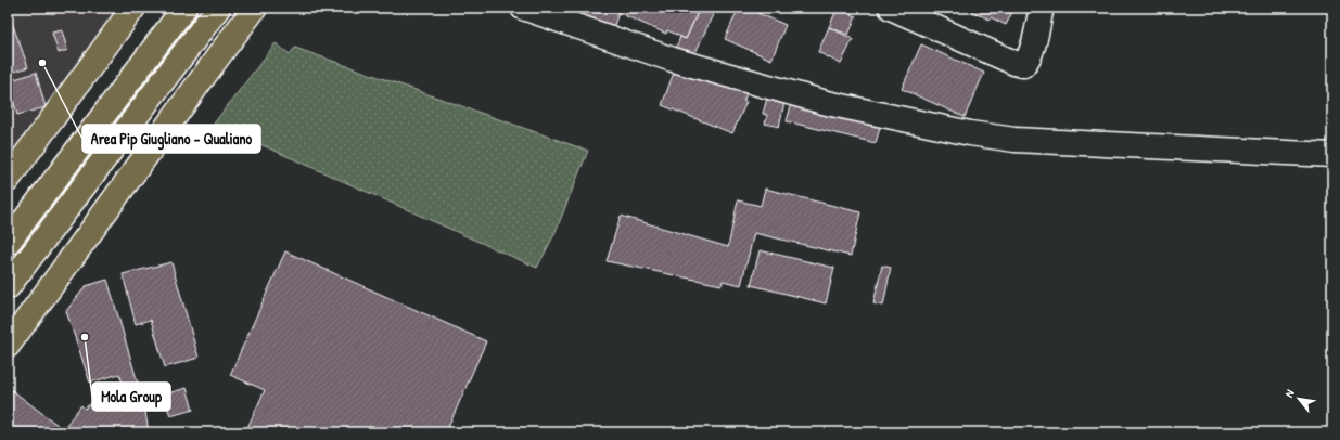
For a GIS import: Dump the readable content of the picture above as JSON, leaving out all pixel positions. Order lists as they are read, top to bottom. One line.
{"places":["Area Pip Giugliano - Qualiano","Mola Group"],"north":"top left"}
